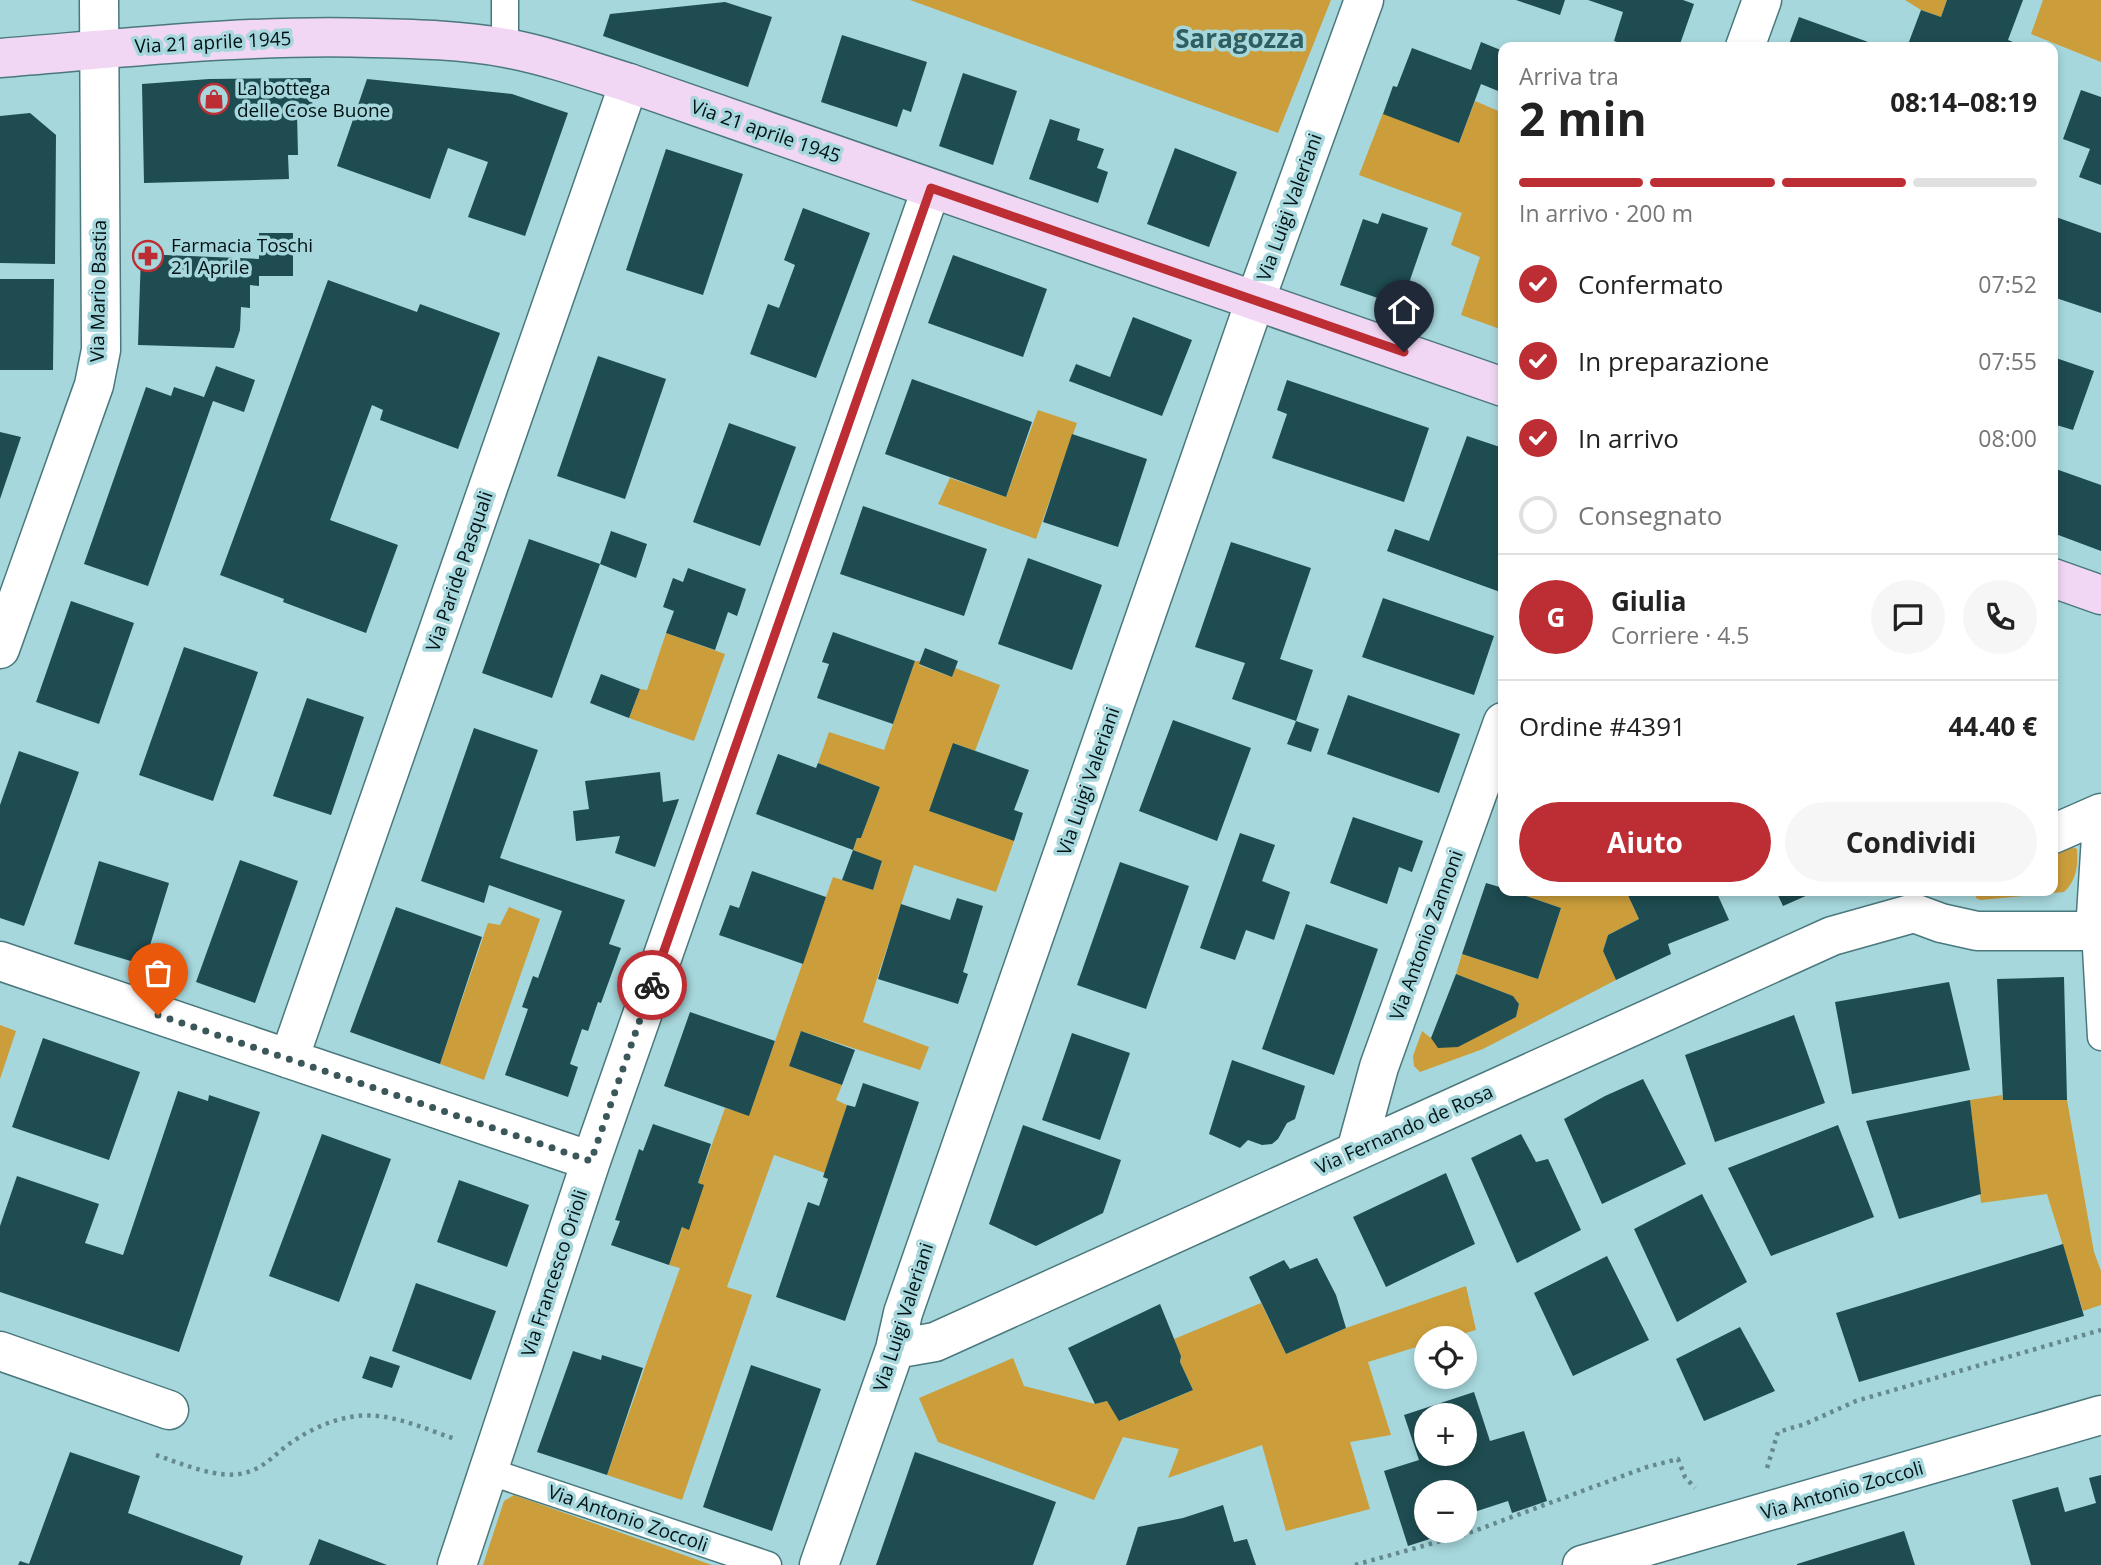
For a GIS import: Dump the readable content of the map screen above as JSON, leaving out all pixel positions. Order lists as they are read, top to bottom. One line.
{"streets":{"street":["Via 21 aprile 1945","Via Luigi Valeriani","Via Mario Bastia","Via Paride Pasquali","Via Antonio Zannoni","Via Fernando de Rosa","Via Francesco Orioli","Via Antonio Zoccoli"]},"crossings":[["Via 21 aprile 1945","Via Luigi Valeriani"],["Via 21 aprile 1945","Via Mario Bastia"],["Via 21 aprile 1945","Via Paride Pasquali"],["Via 21 aprile 1945","Via Francesco Orioli"],["Via Luigi Valeriani","Via Fernando de Rosa"],["Via Antonio Zannoni","Via Fernando de Rosa"],["Via Francesco Orioli","Via Antonio Zoccoli"]],"districts":["Saragozza"],"places":{"shop":["La bottega delle Cose Buone"],"pharmacy":["Farmacia Toschi 21 Aprile"]},"page":{"heading":["2 min","Arriva tra","08:14–08:19"],"panel":["Giulia","Corriere · 4.5","Ordine #4391","44.40 €"],"bar":"In arrivo · 200 m","list":[["Confermato","07:52"],["In preparazione","07:55"],["In arrivo","08:00"],"Consegnato"],"round":"G","buttons":["Aiuto","Condividi"],"map_buttons":["+","−"]}}
